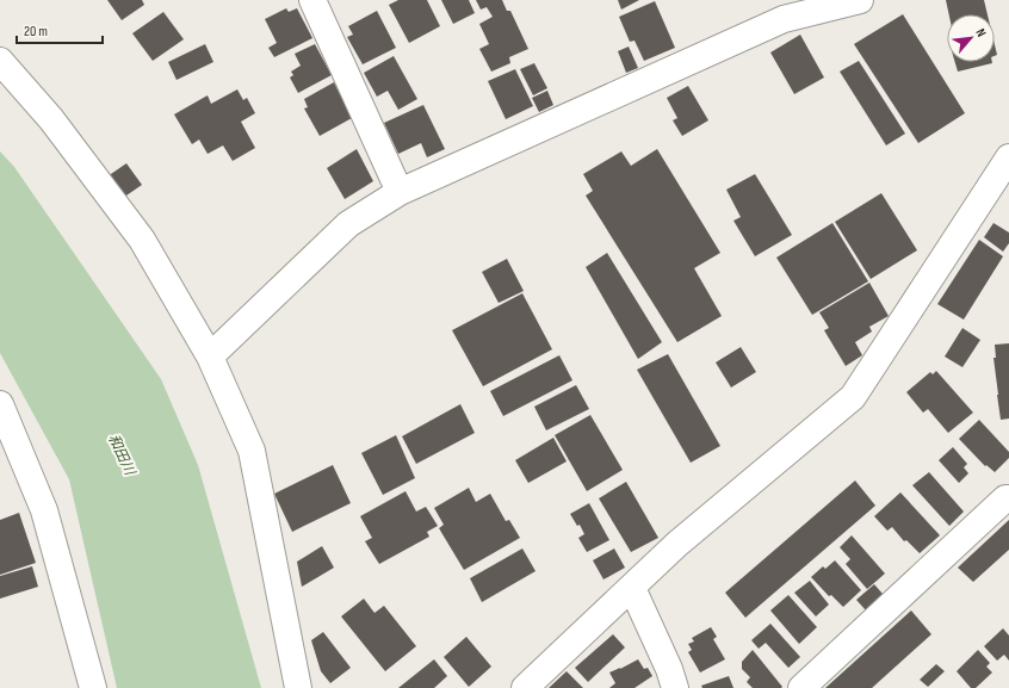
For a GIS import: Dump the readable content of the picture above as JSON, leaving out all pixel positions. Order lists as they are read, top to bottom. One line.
{"water":["和田川"],"scale_bar":"20 m","north":"top right"}
